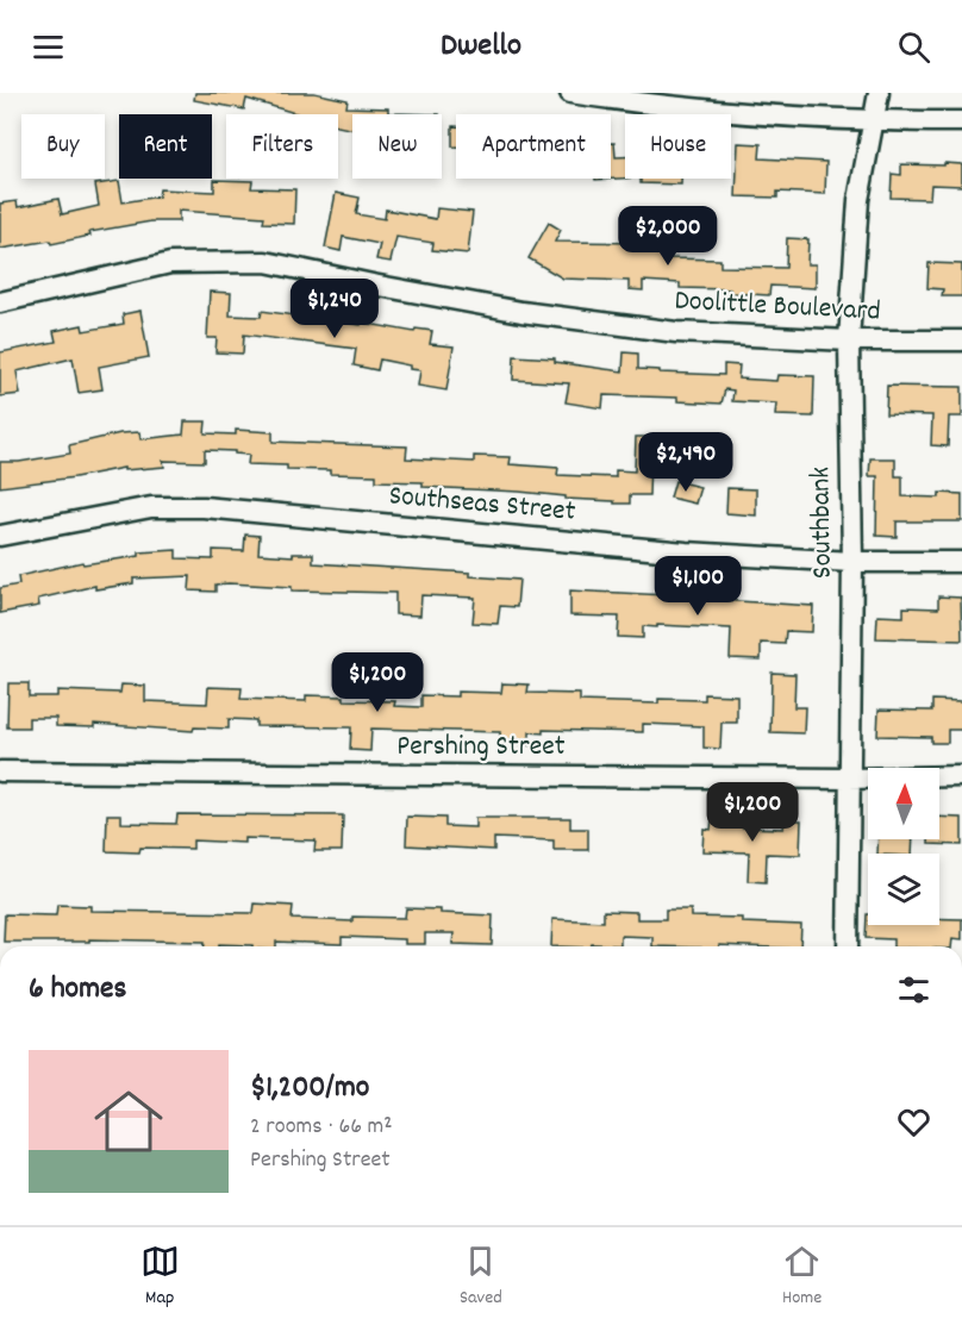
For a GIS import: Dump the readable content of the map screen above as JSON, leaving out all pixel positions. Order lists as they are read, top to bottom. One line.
{"streets":{"street":["Doolittle Boulevard","Southseas Street","Southbank","Pershing Street"]},"crossings":[["Doolittle Boulevard","Southbank"],["Southseas Street","Southbank"],["Southbank","Pershing Street"]],"north":"top","page":{"header":"Dwello","chip":["Buy","Rent","Filters","New","Apartment","House"],"price":["$2,000","$1,240","$2,490","$1,100","$1,200","$1,200"],"heading":"6 homes","list":[{"name":"$1,200/mo","note":"2 rooms · 66 m² · Pershing Street"}],"tabs":["Map","Saved","Home"]}}
